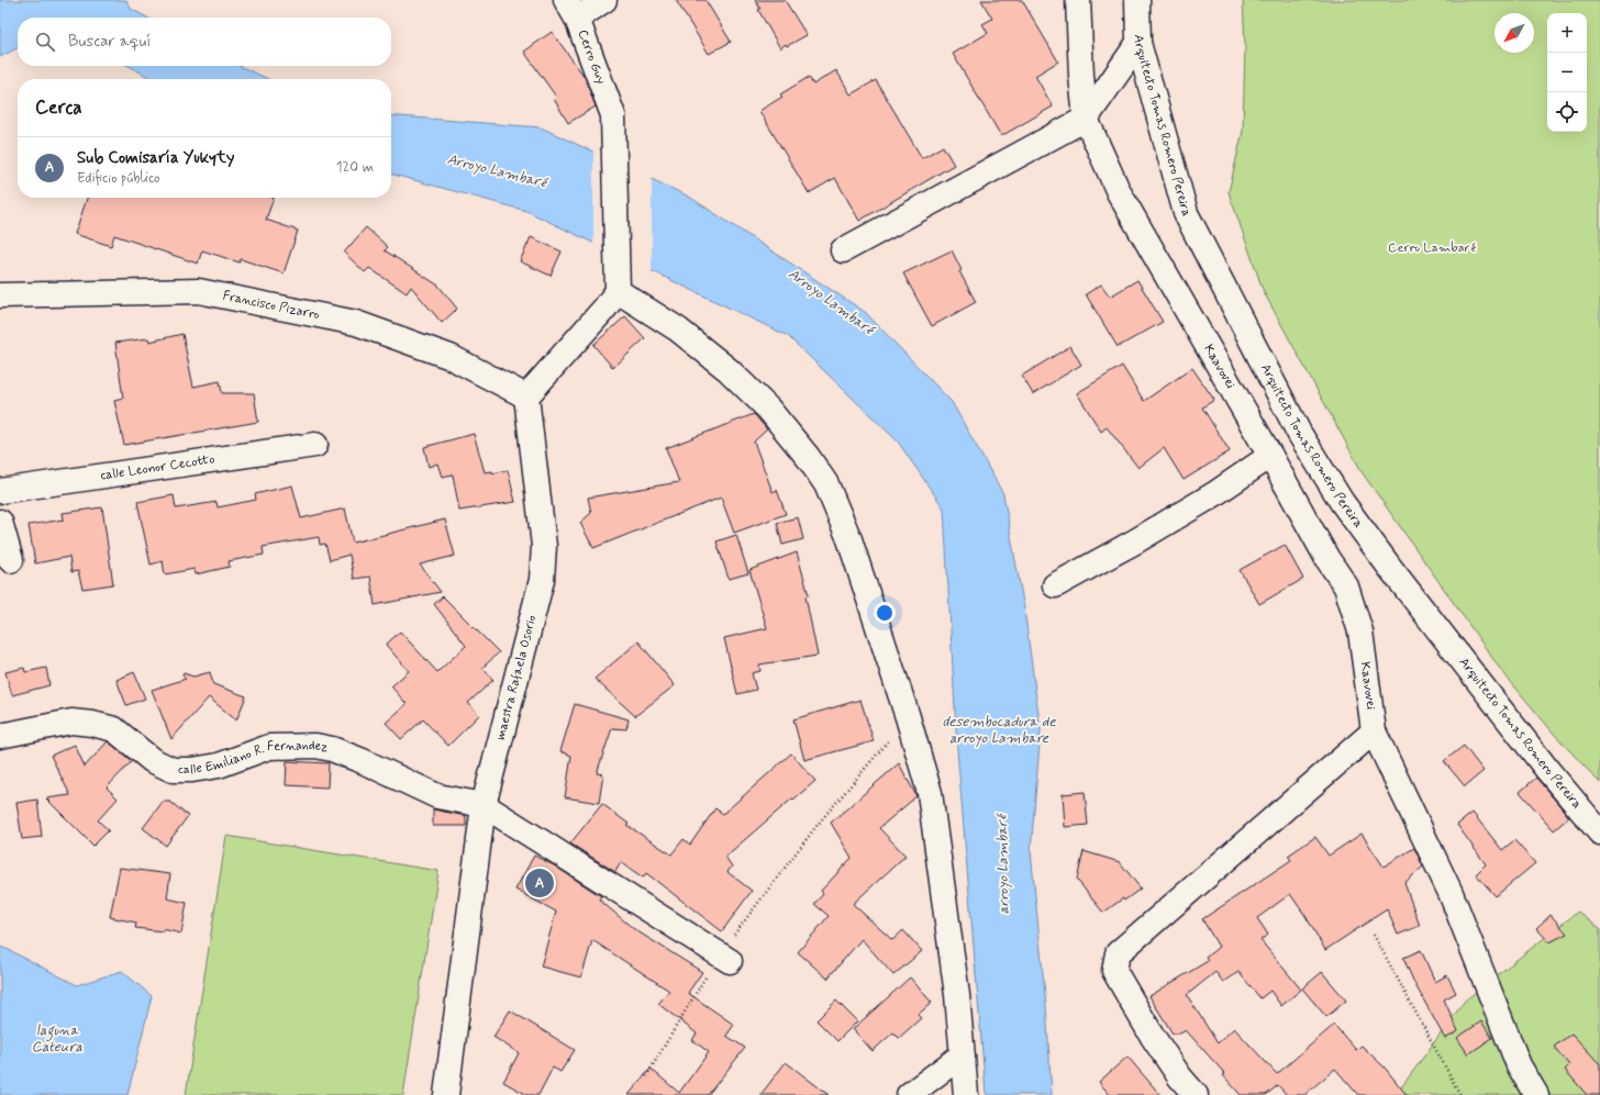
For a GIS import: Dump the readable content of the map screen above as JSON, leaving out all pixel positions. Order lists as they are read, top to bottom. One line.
{"streets":{"street":["Cerro Guy","Arquitecto Tomas Romero Pereira","Francisco Pizarro","Kaavovei","calle Leonor Cecotto","maestra Rafaela Osorio","calle Emiliano R. Fernandez"]},"crossings":[["Francisco Pizarro","maestra Rafaela Osorio"],["maestra Rafaela Osorio","calle Emiliano R. Fernandez"]],"water":["Arroyo Lambaré","desembocadura de arroyo Lambare","arroyo Lambaré","laguna Cateura"],"parks":["Cerro Lambaré"],"north":"bottom left","page":{"map_buttons":["+","−"],"search":"Buscar aquí","heading":"Cerca","list":[{"mark":"A","name":"Sub Comisaría Yukyty","note":"Edificio público","value":"120 m"}],"pins":"A"}}
